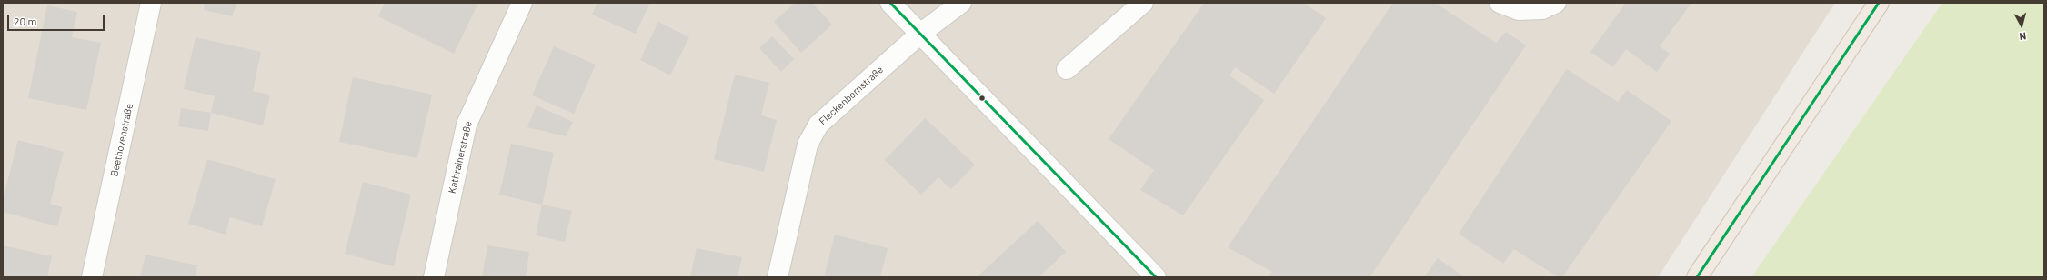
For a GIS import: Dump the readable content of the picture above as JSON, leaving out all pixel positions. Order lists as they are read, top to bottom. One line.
{"streets":{"street":["Fleckenbornstraße","Beethovenstraße","Kathrainerstraße"]},"scale_bar":"20 m","north":"bottom"}
